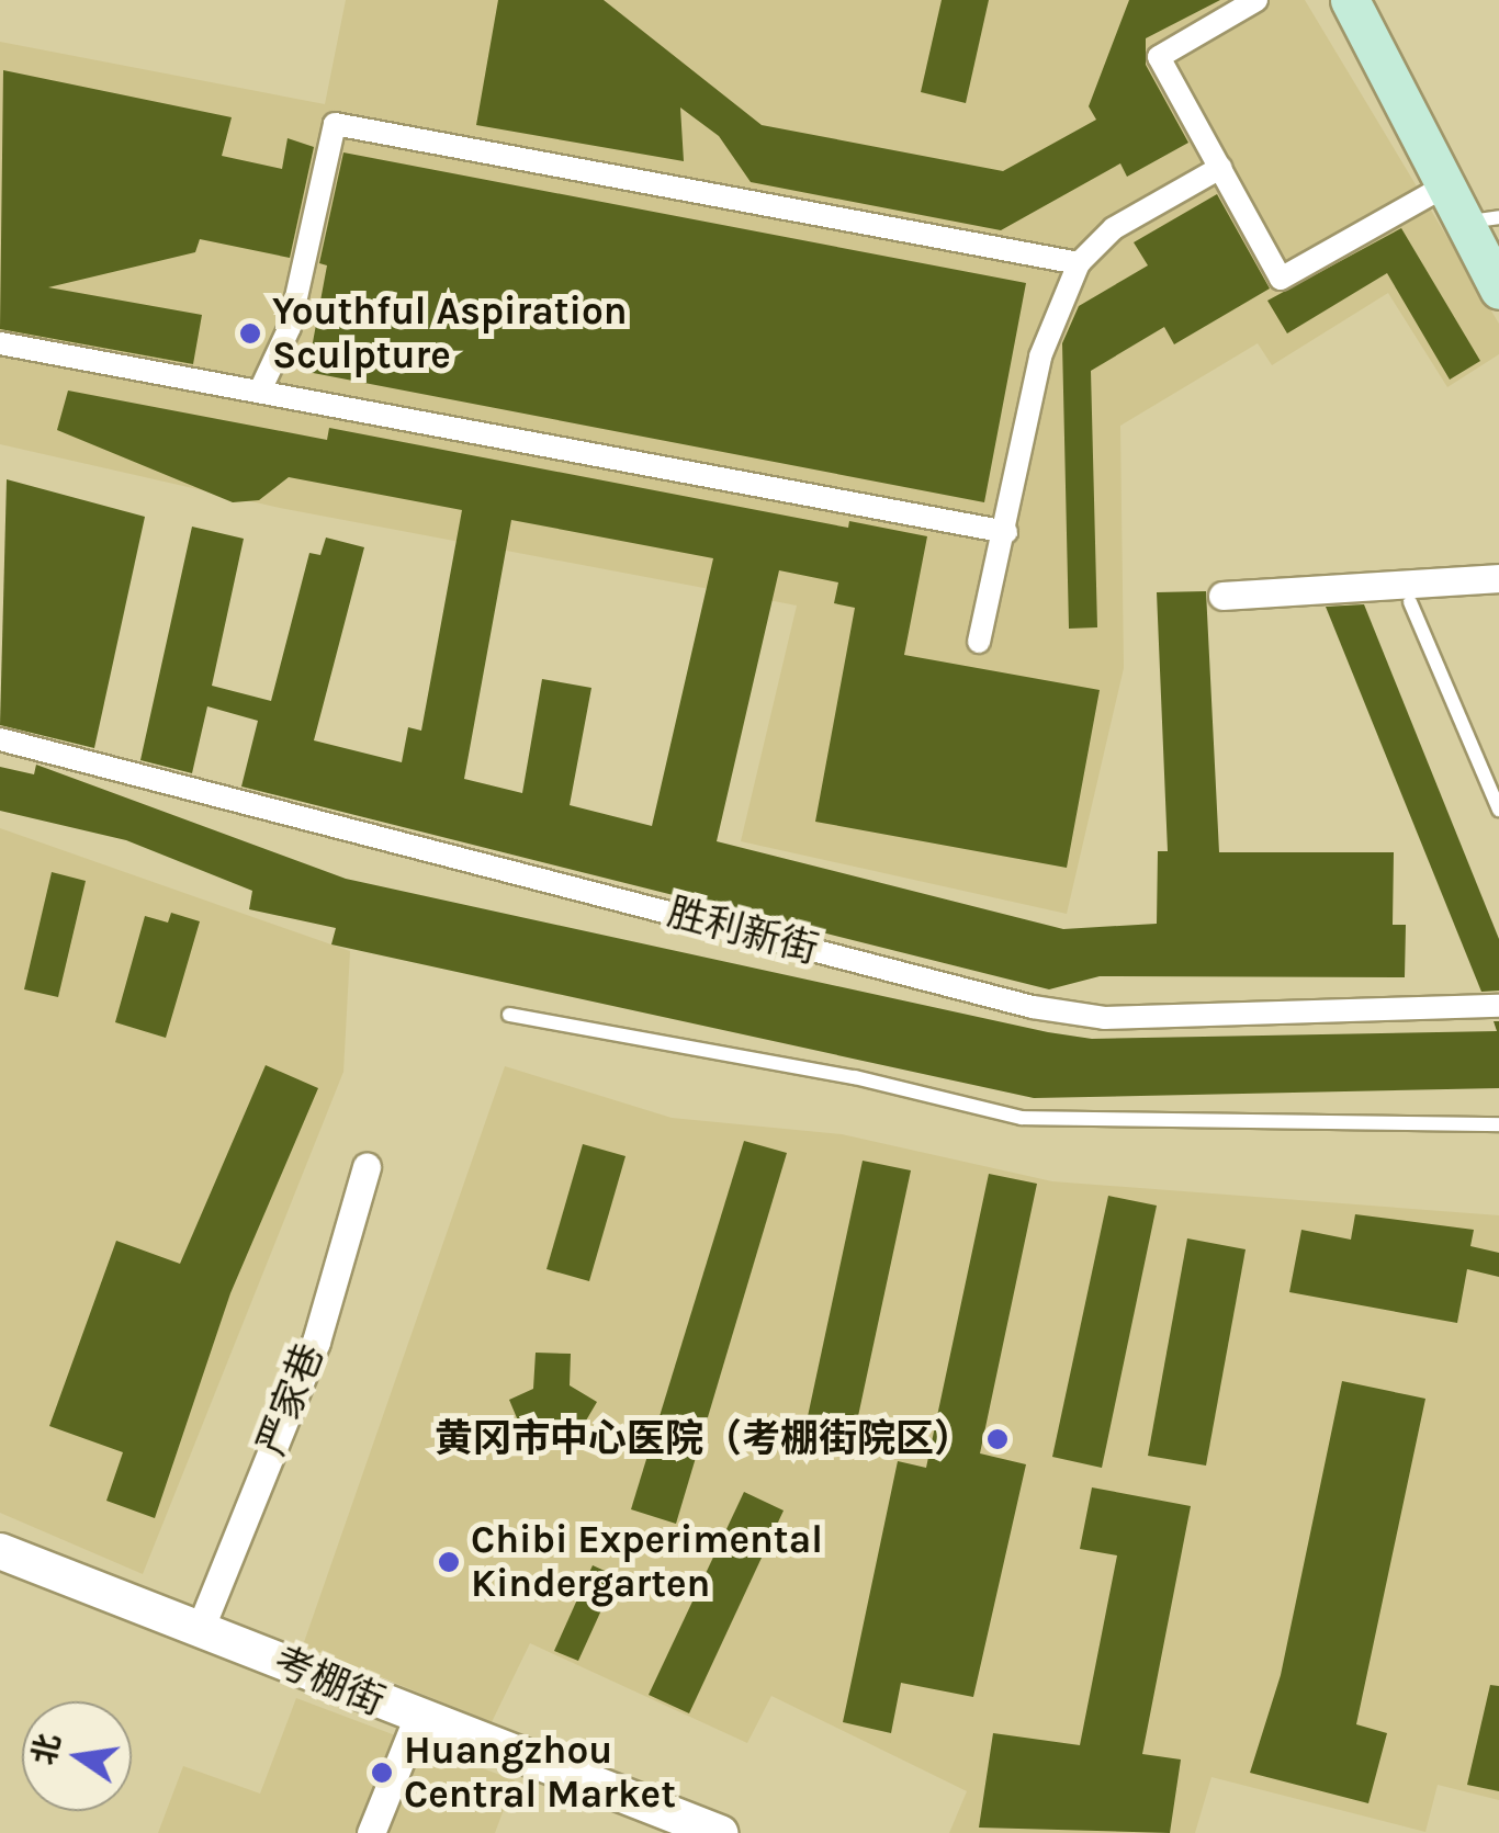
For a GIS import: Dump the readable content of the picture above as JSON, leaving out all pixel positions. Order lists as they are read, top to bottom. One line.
{"streets":{"street":["胜利新街","严家巷","考棚街"]},"crossings":[["严家巷","考棚街"]],"places":["Youthful Aspiration Sculpture","黄冈市中心医院（考棚街院区）","Chibi Experimental Kindergarten","Huangzhou Central Market"],"north":"left"}
